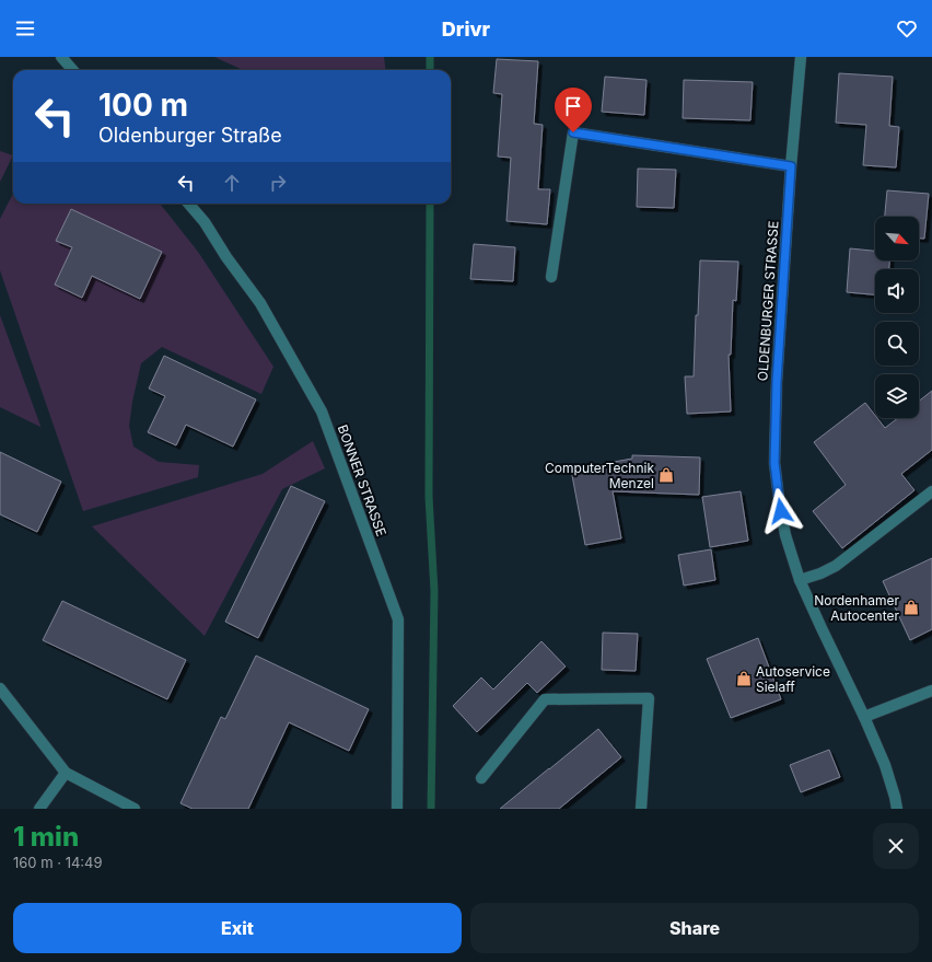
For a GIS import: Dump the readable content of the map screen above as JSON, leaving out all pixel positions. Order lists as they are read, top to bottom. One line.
{"streets":{"street":["OLDENBURGER STRASSE","BONNER STRASSE"]},"places":{"shop":["ComputerTechnik Menzel","Nordenhamer Autocenter","Autoservice Sielaff"]},"north":"bottom right","page":{"header":"Drivr","turn":["100 m","Oldenburger Straße"],"heading":["1 min","160 m · 14:49"],"buttons":["Exit","Share"]}}
